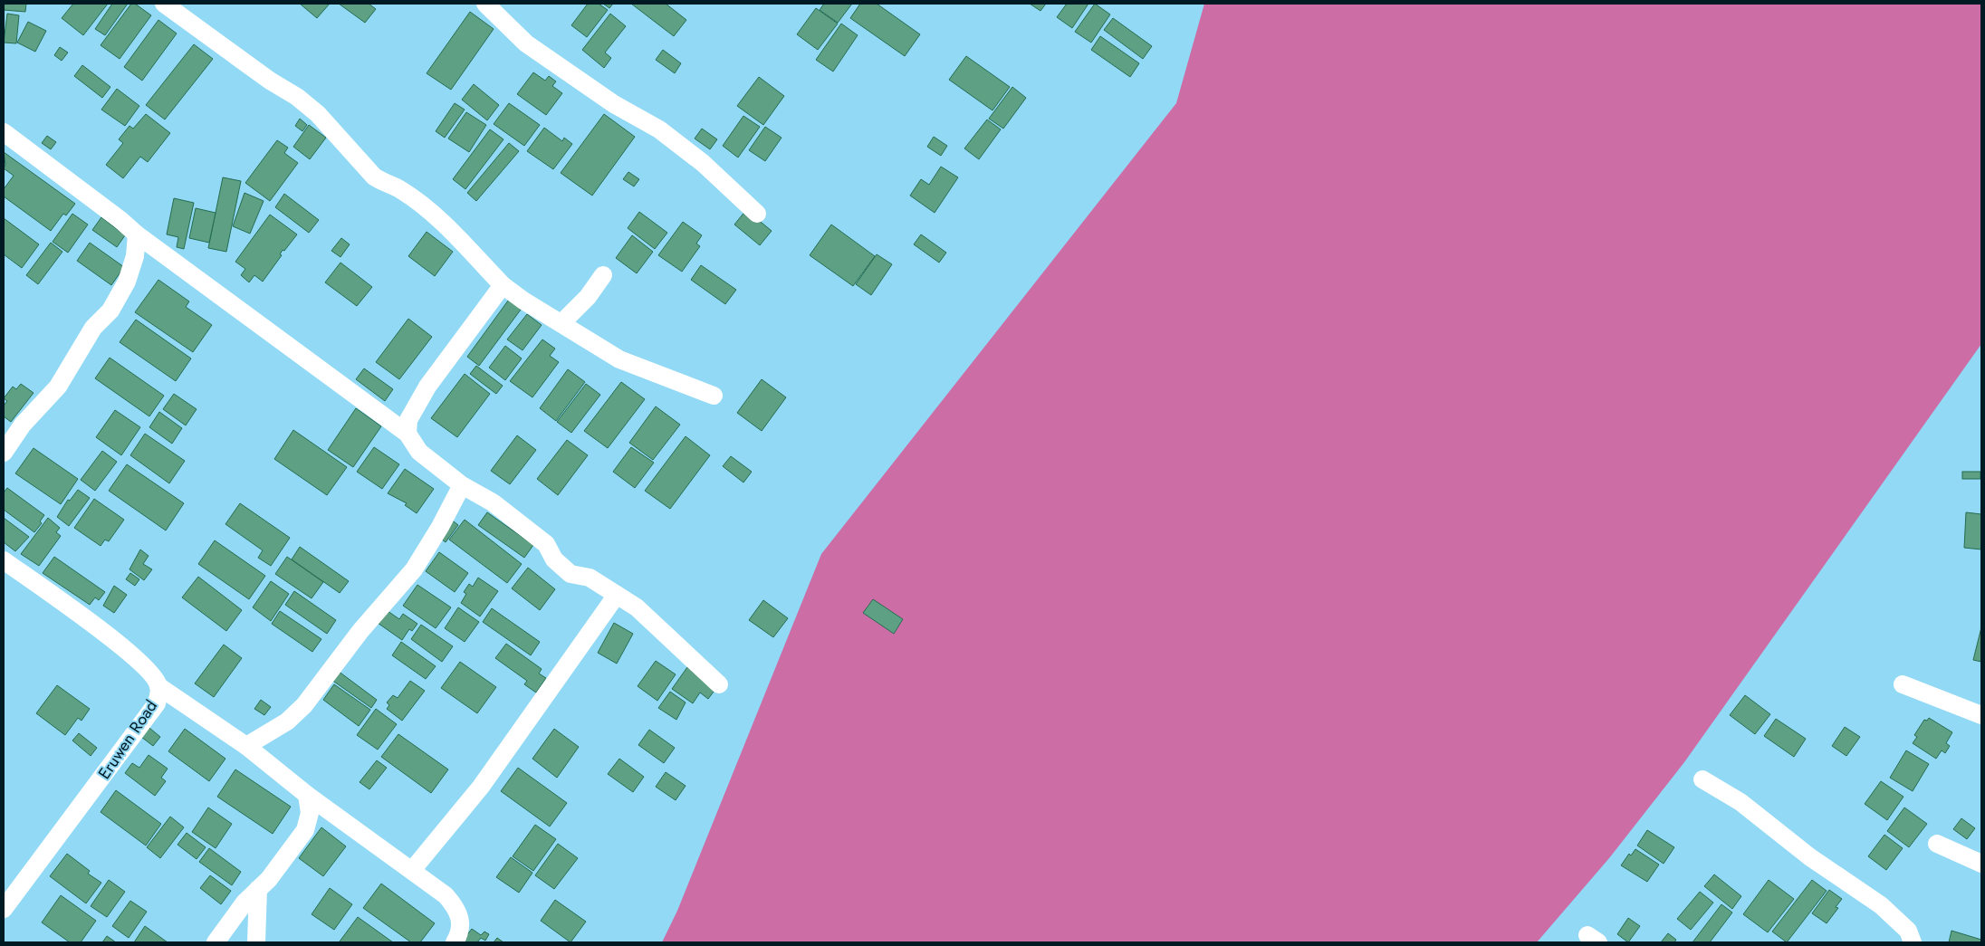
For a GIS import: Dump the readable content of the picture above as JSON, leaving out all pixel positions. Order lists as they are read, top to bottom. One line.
{"streets":{"street":["Eruwen Road"]}}
